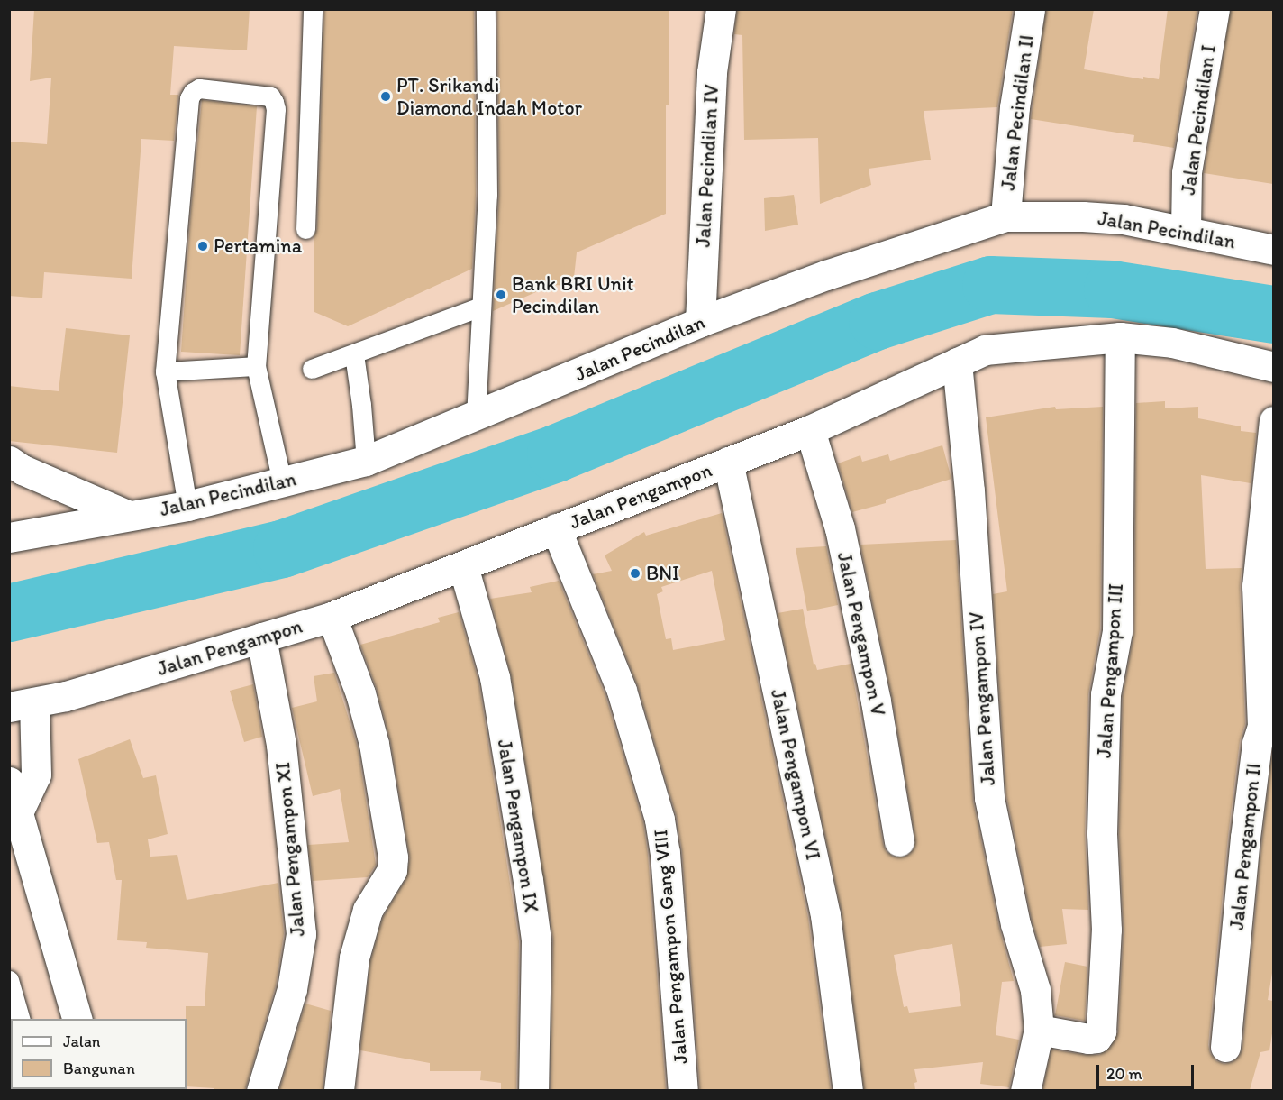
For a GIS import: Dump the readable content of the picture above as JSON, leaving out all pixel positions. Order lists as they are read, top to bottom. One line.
{"streets":{"street":["Jalan Pecindilan II","Jalan Pecindilan I","Jalan Pecindilan IV","Jalan Pecindilan","Jalan Pengampon","Jalan Pengampon V","Jalan Pengampon III","Jalan Pengampon IV","Jalan Pengampon VI","Jalan Pengampon IX","Jalan Pengampon II","Jalan Pengampon XI","Jalan Pengampon Gang VIII"]},"crossings":[["Jalan Pecindilan II","Jalan Pecindilan"],["Jalan Pecindilan I","Jalan Pecindilan"],["Jalan Pecindilan IV","Jalan Pecindilan"],["Jalan Pengampon","Jalan Pengampon V"],["Jalan Pengampon","Jalan Pengampon III"],["Jalan Pengampon","Jalan Pengampon IV"],["Jalan Pengampon","Jalan Pengampon VI"],["Jalan Pengampon","Jalan Pengampon IX"],["Jalan Pengampon","Jalan Pengampon XI"],["Jalan Pengampon","Jalan Pengampon Gang VIII"],["Jalan Pengampon III","Jalan Pengampon IV"]],"places":["PT. Srikandi Diamond Indah Motor","Pertamina","Bank BRI Unit Pecindilan","BNI"],"legend":["Jalan","Bangunan"],"scale_bar":"20 m"}
